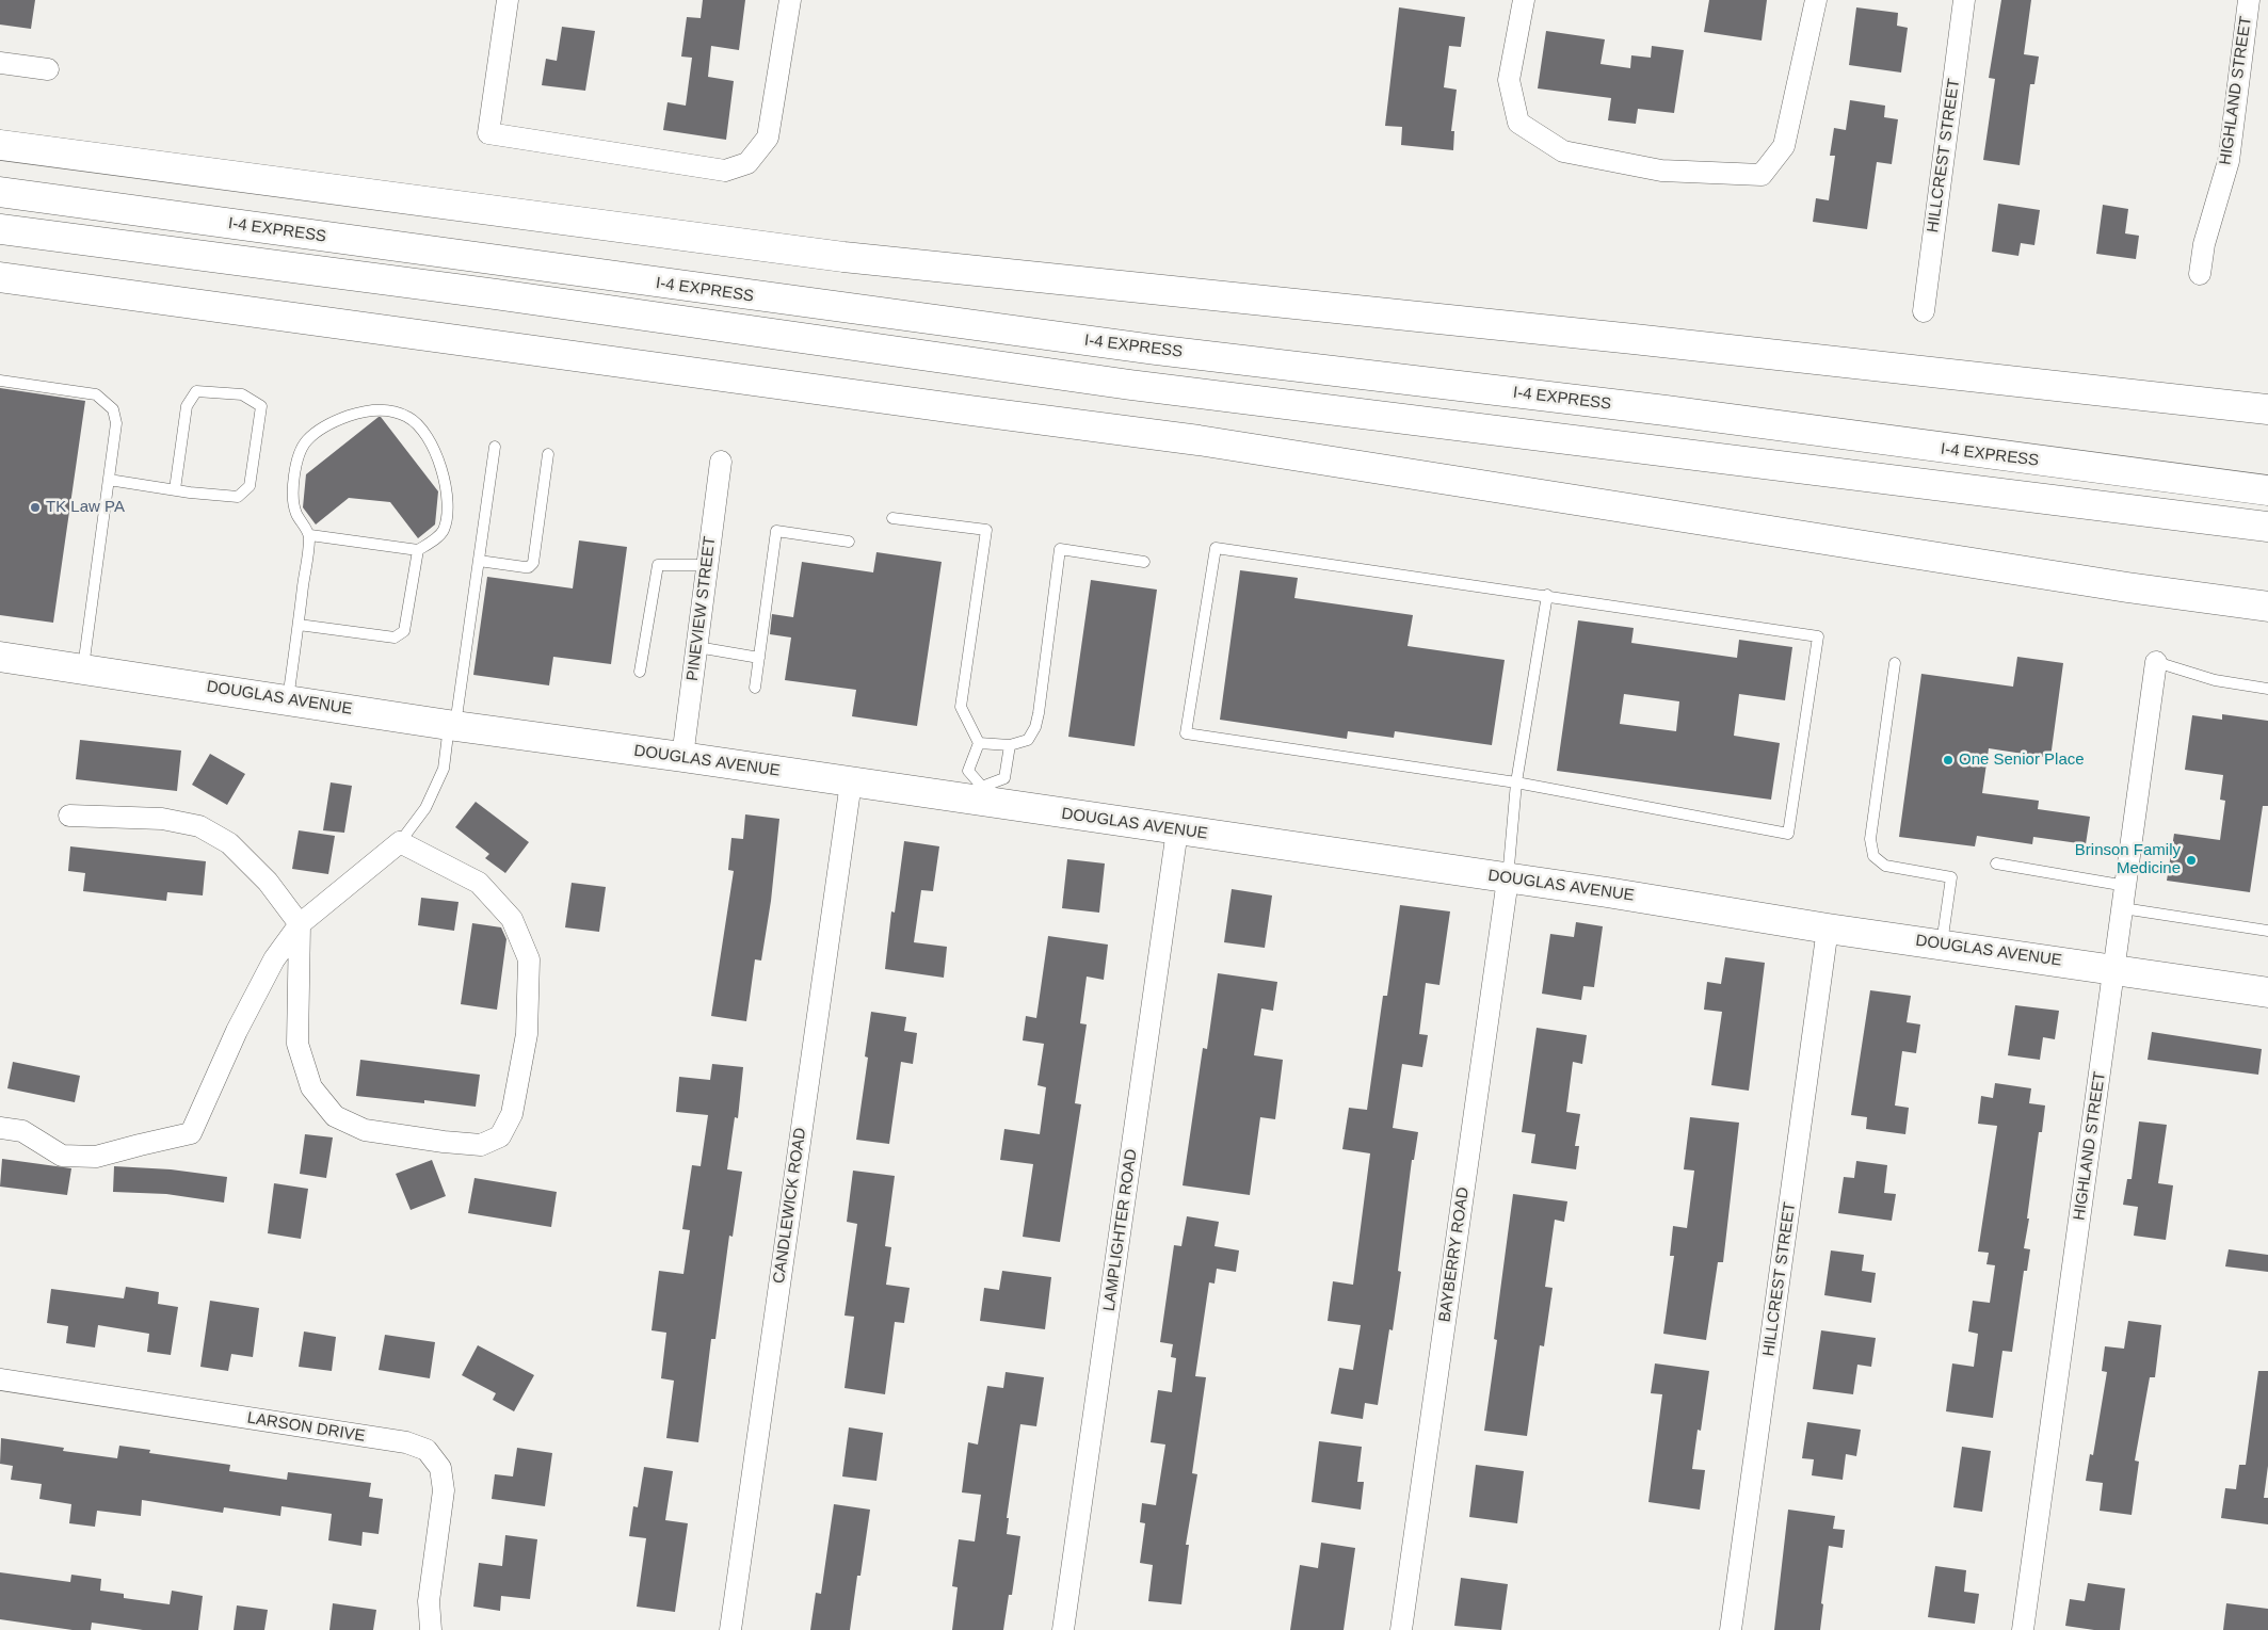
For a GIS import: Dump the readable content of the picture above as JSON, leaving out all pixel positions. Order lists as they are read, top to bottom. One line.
{"streets":{"main road":["I-4 EXPRESS","DOUGLAS AVENUE"],"street":["HIGHLAND STREET","HILLCREST STREET","PINEVIEW STREET","CANDLEWICK ROAD","LAMPLIGHTER ROAD","BAYBERRY ROAD","LARSON DRIVE"]},"crossings":[["HIGHLAND STREET","DOUGLAS AVENUE"],["HILLCREST STREET","DOUGLAS AVENUE"],["PINEVIEW STREET","DOUGLAS AVENUE"],["DOUGLAS AVENUE","CANDLEWICK ROAD"],["DOUGLAS AVENUE","LAMPLIGHTER ROAD"],["DOUGLAS AVENUE","BAYBERRY ROAD"]],"places":["TK Law PA","One Senior Place","Brinson Family Medicine"]}
